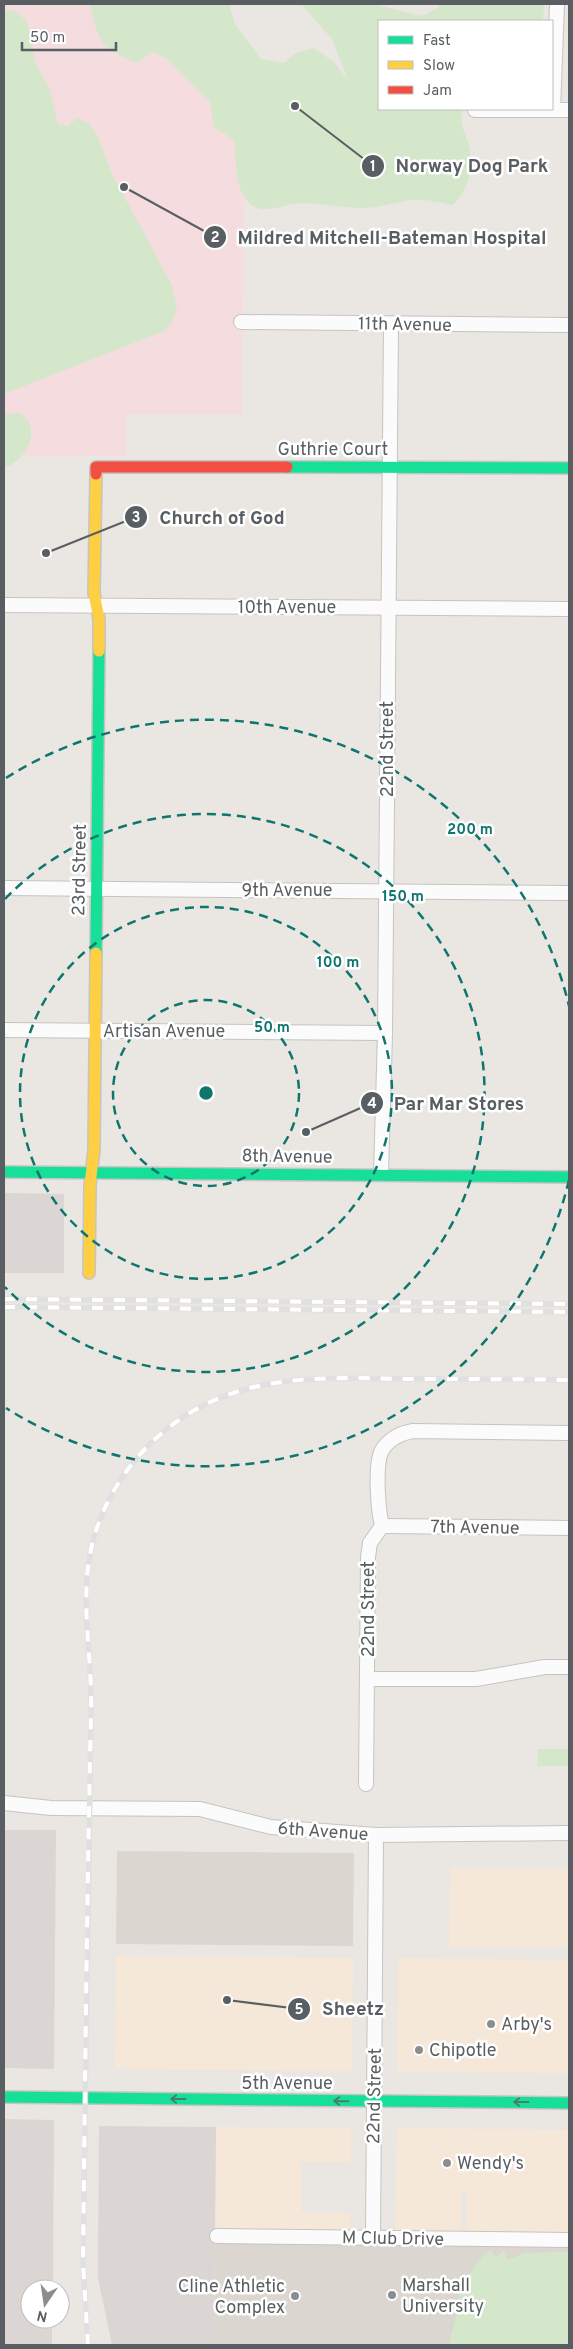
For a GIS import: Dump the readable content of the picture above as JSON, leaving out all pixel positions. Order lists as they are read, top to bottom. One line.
{"streets":{"street":["11th Avenue","Guthrie Court","10th Avenue","22nd Street","23rd Street","9th Avenue","Artisan Avenue","8th Avenue","7th Avenue","6th Avenue","5th Avenue","M Club Drive"]},"crossings":[["11th Avenue","22nd Street"],["Guthrie Court","22nd Street"],["Guthrie Court","23rd Street"],["10th Avenue","22nd Street"],["10th Avenue","23rd Street"],["22nd Street","9th Avenue"],["22nd Street","Artisan Avenue"],["22nd Street","8th Avenue"],["22nd Street","7th Avenue"],["22nd Street","6th Avenue"],["22nd Street","5th Avenue"],["22nd Street","M Club Drive"],["23rd Street","9th Avenue"],["23rd Street","Artisan Avenue"],["23rd Street","8th Avenue"]],"one_way":["5th Avenue"],"places":["Norway Dog Park","Mildred Mitchell-Bateman Hospital","Church of God","Par Mar Stores","Sheetz","Arby's","Chipotle","Wendy's","Marshall University","Cline Athletic Complex"],"legend":["Fast","Slow","Jam"],"scale_bar":"50 m","north":"bottom","rings":["200 m","150 m","100 m","50 m"]}
